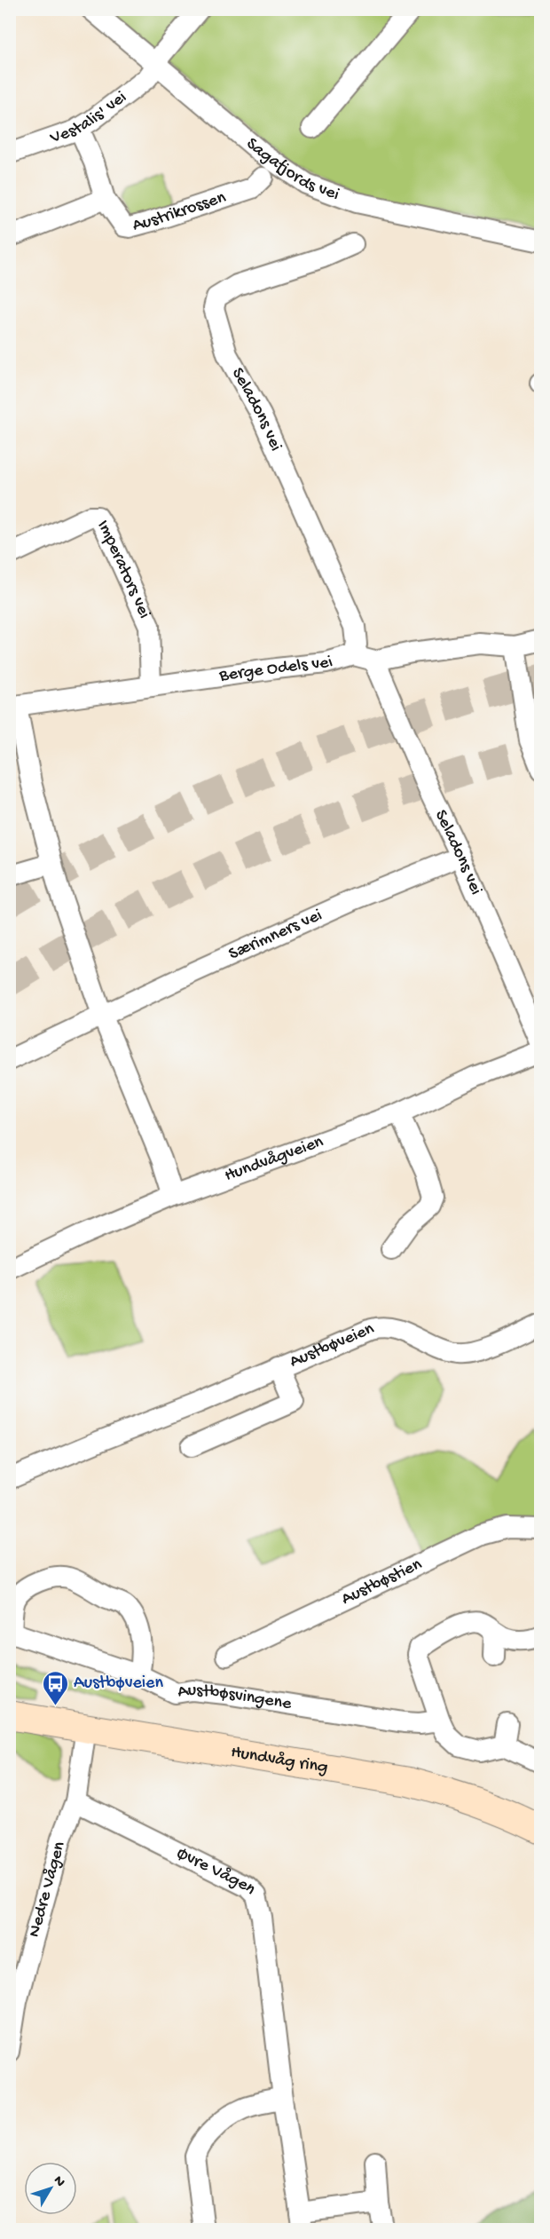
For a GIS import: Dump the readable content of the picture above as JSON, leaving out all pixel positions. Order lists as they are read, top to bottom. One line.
{"streets":{"main road":["Hundvåg ring"],"street":["Vestalis' vei","Sagafjords vei","Austrikrossen","Seladons vei","Imperators vei","Berge Odels vei","Særimners vei","Hundvågveien","Austbøveien","Austbøstien","Austbøsvingene","Øvre Vågen","Nedre Vågen"]},"crossings":[["Vestalis' vei","Sagafjords vei"],["Vestalis' vei","Austrikrossen"],["Seladons vei","Berge Odels vei"],["Imperators vei","Berge Odels vei"],["Hundvåg ring","Nedre Vågen"],["Øvre Vågen","Nedre Vågen"]],"places":{"bus stop":["Austbøveien"]},"north":"top right"}
